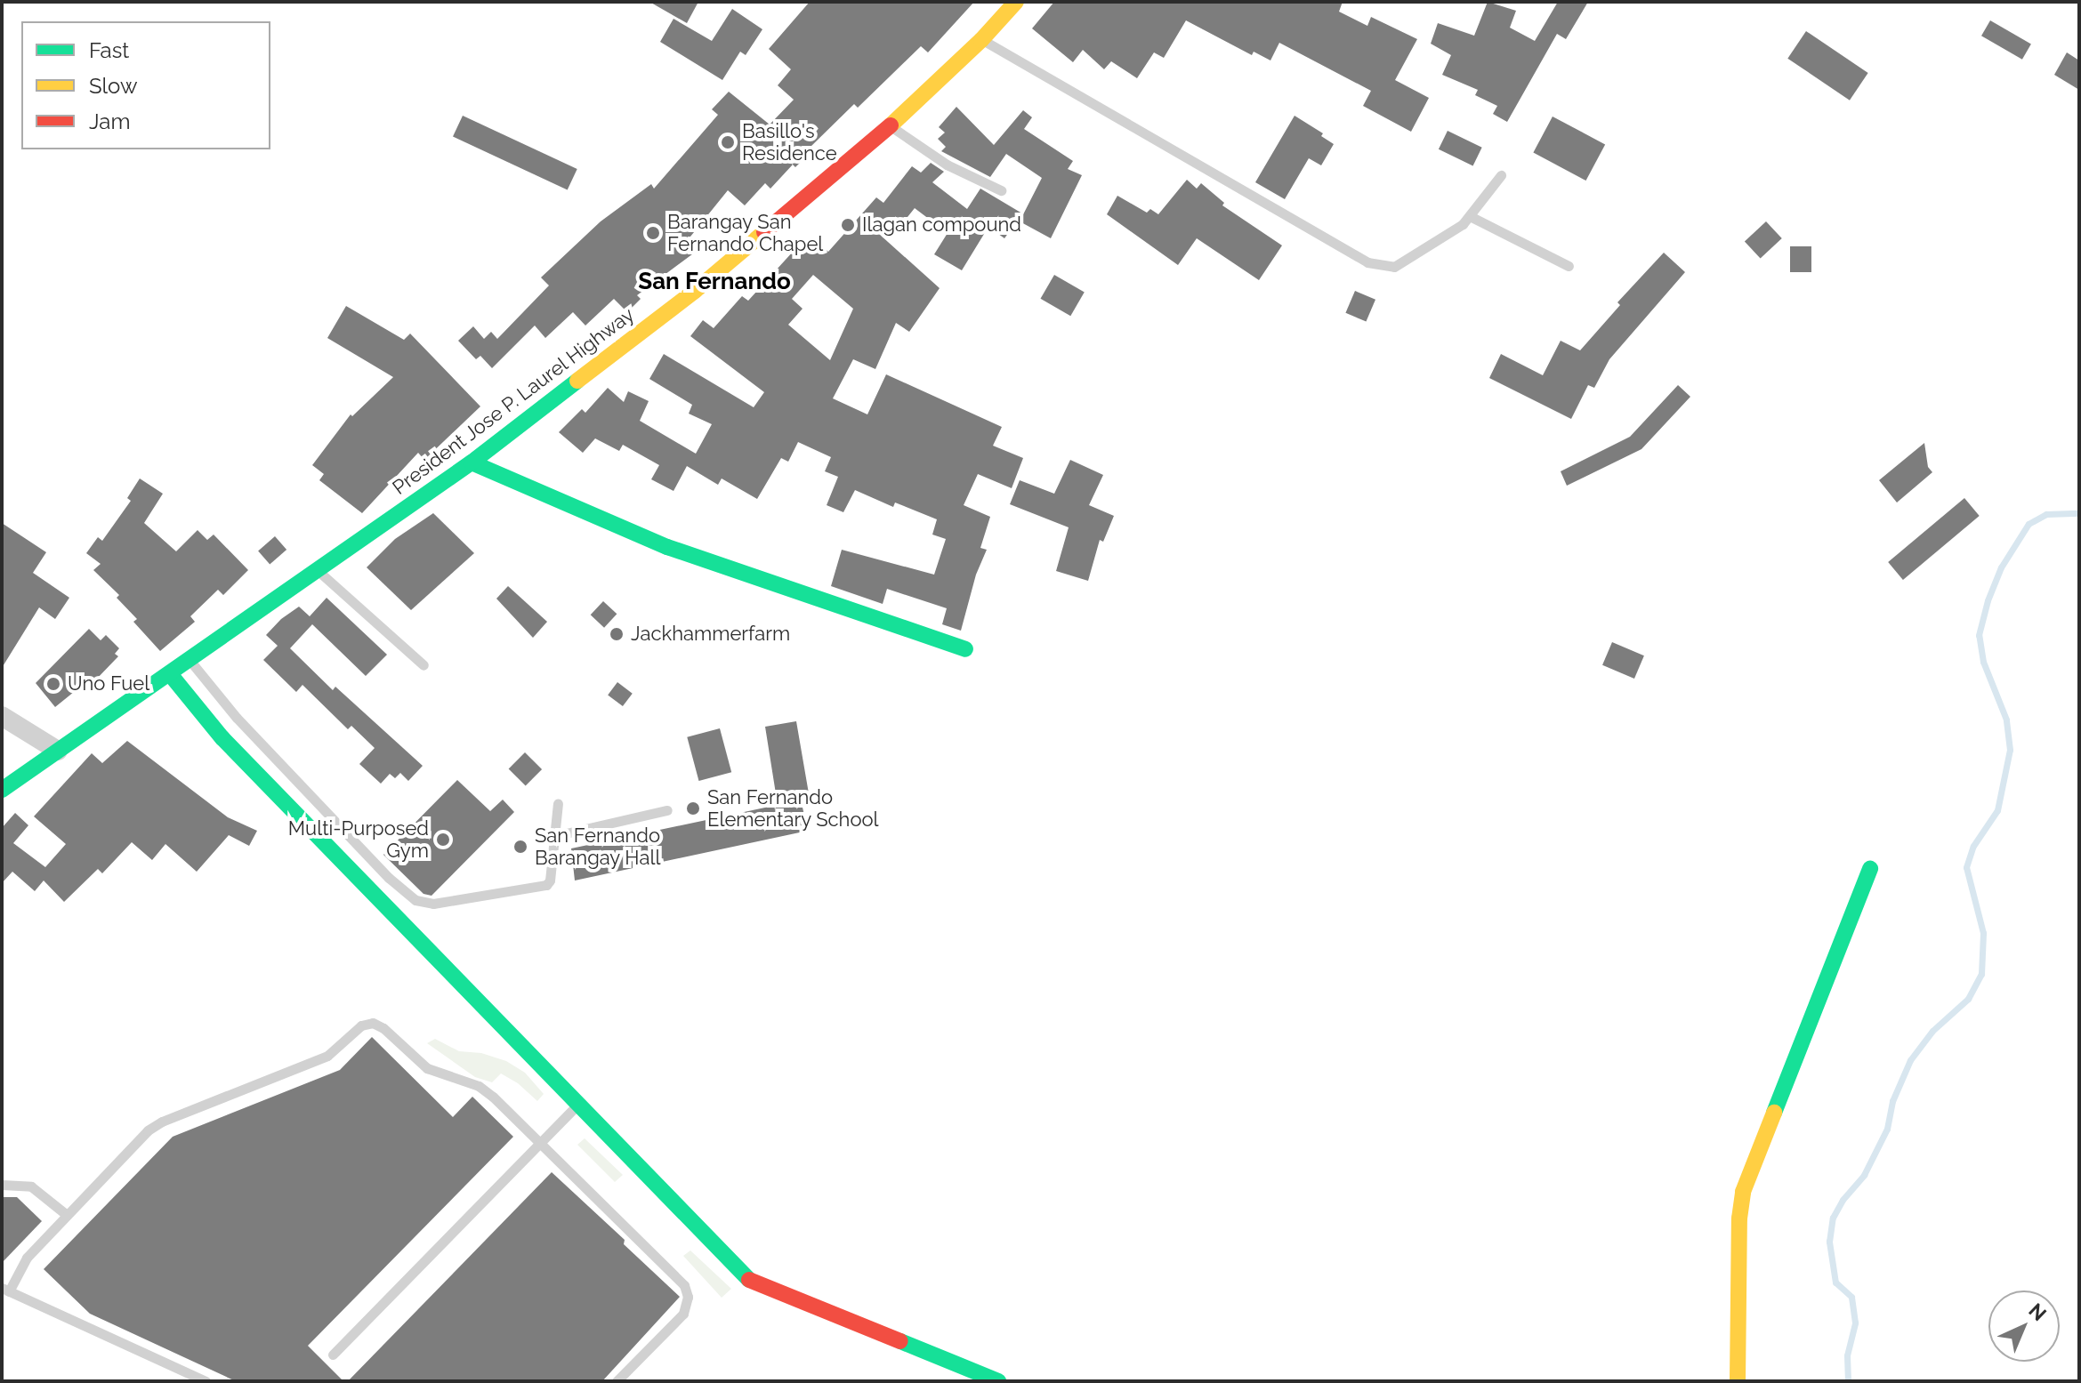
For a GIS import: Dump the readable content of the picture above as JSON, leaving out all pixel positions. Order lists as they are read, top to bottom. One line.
{"streets":{"main road":["President Jose P. Laurel Highway"]},"districts":["San Fernando"],"places":["Basillo's Residence","Ilagan compound","Barangay San Fernando Chapel","Jackhammerfarm","Uno Fuel","San Fernando Elementary School","Multi-Purposed Gym","San Fernando Barangay Hall"],"legend":["Fast","Slow","Jam"],"north":"top right"}
